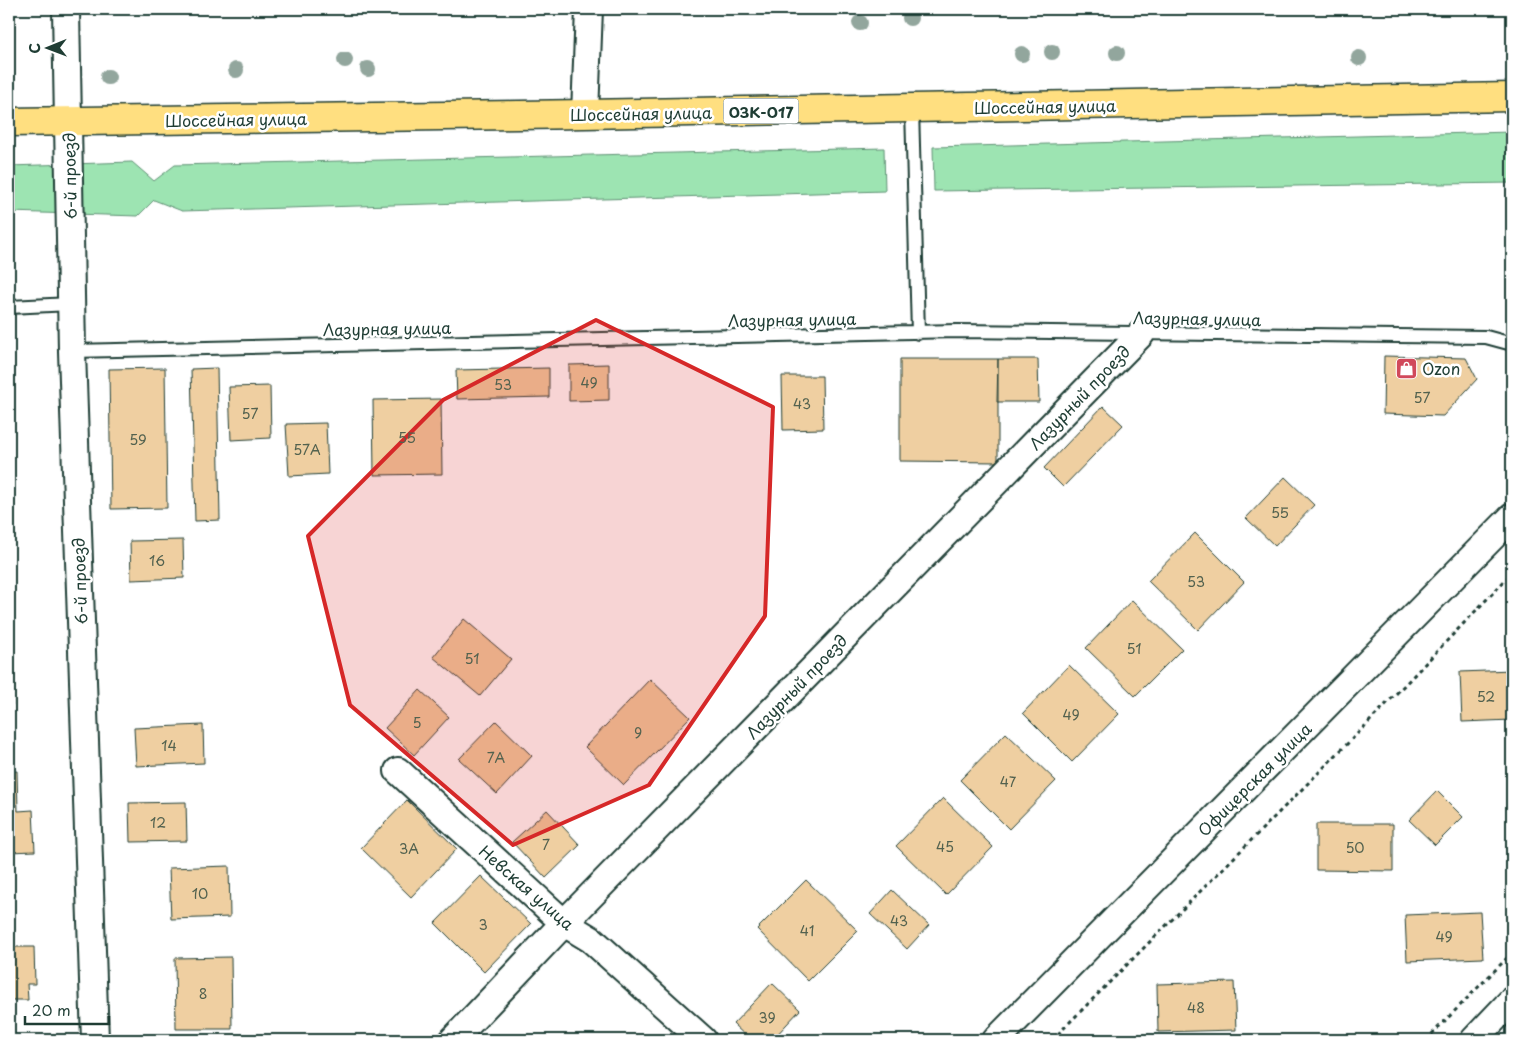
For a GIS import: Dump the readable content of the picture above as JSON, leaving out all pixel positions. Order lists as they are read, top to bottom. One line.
{"streets":{"main road":["Шоссейная улица","03К-017"],"street":["6-й проезд","Лазурный проезд","Офицерская улица","Невская улица"],"lane":["Лазурная улица"]},"crossings":[["Шоссейная улица","6-й проезд"],["6-й проезд","Лазурная улица"],["Лазурная улица","Лазурный проезд"],["Лазурный проезд","Невская улица"]],"places":{"shop":["Ozon"]},"house_numbers":["49","53","57","43","57","55","59","57А","55","16","53","51","51","52","49","5","9","14","7А","47","12","7","45","50","3А","10","43","3","41","49","8","48","39"],"scale_bar":"20 m","north":"left"}
